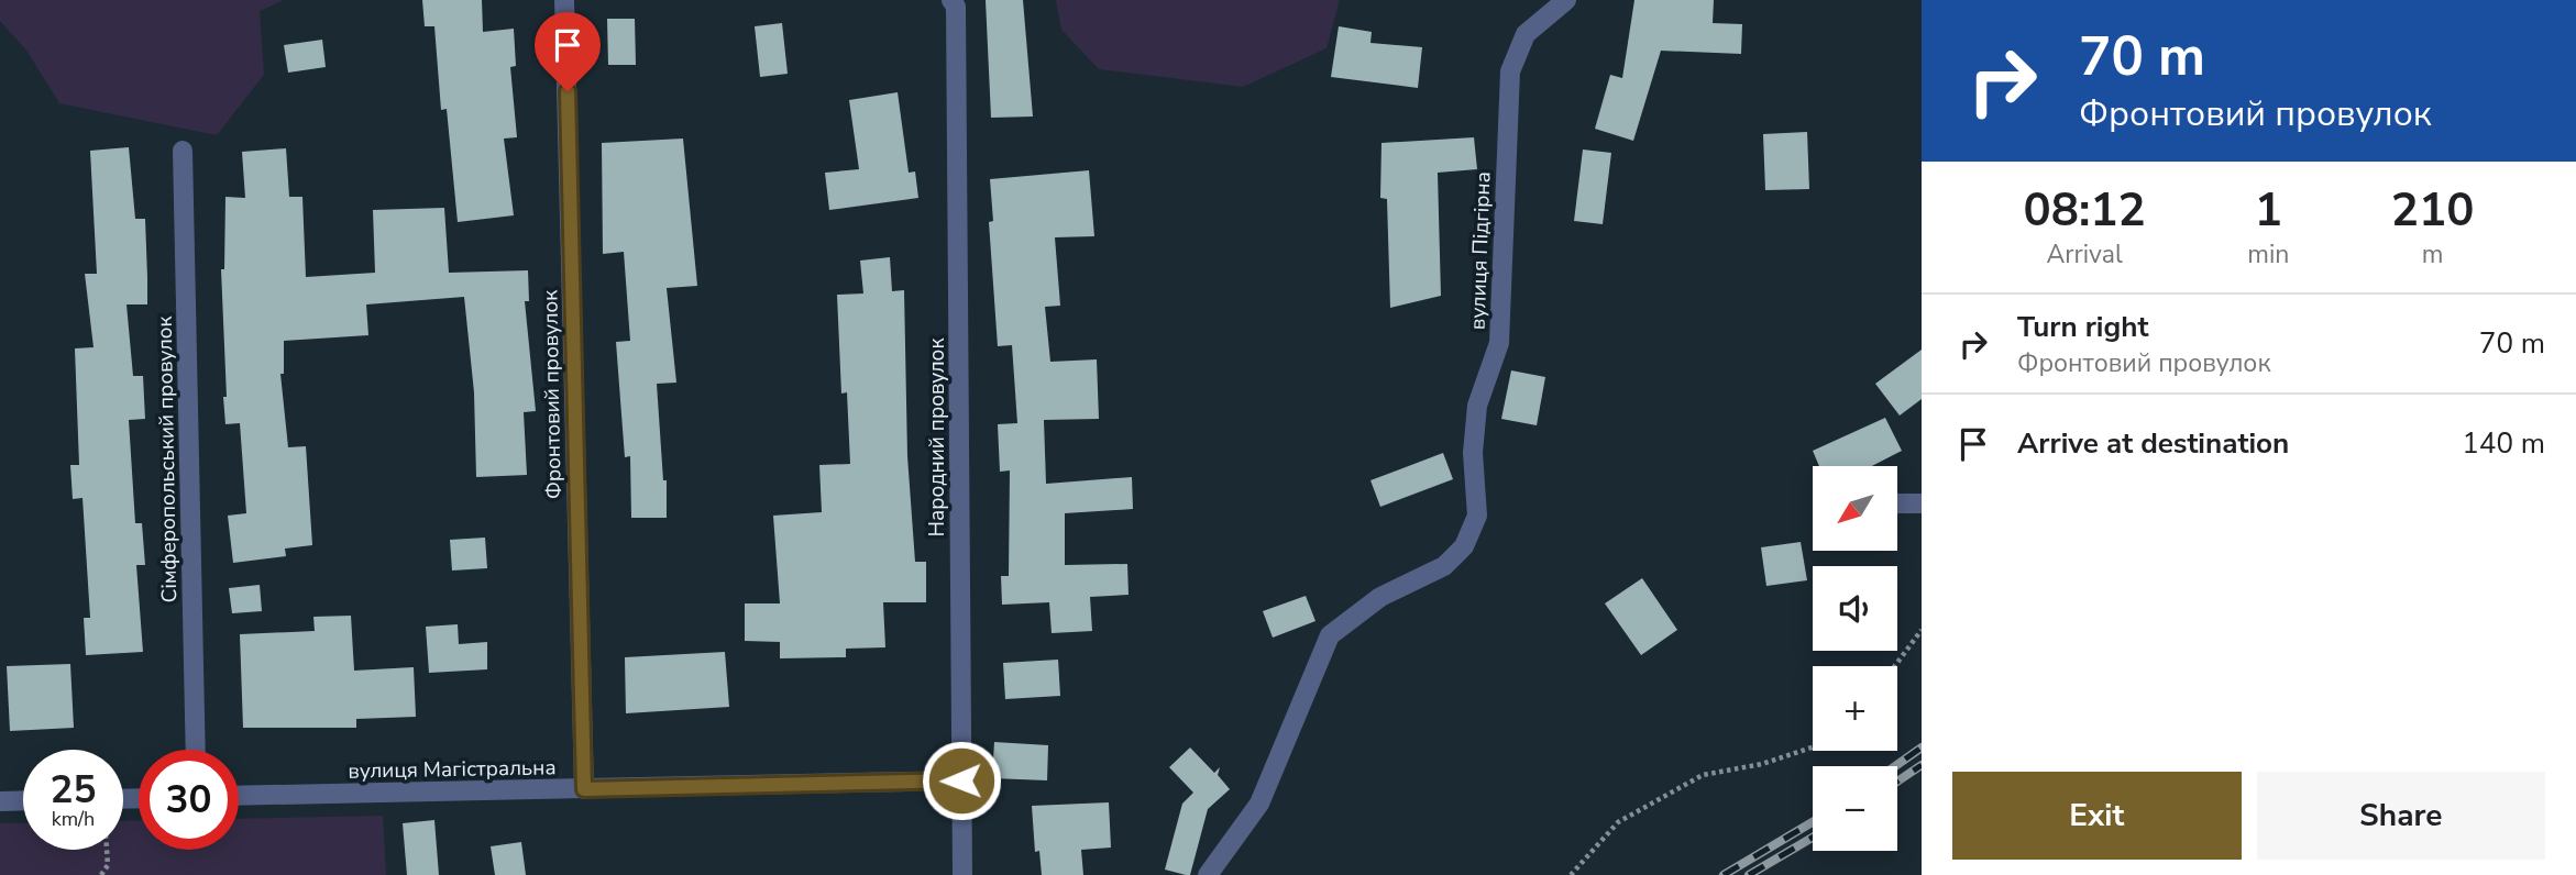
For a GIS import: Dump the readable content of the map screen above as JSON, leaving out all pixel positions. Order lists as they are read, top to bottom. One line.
{"streets":{"street":["вулиця Підгірна","Фронтовий провулок","Народний провулок","Сімферопольський провулок","вулиця Магістральна"]},"crossings":[["Фронтовий провулок","вулиця Магістральна"],["Народний провулок","вулиця Магістральна"]],"north":"bottom left","page":{"turn":["70 m","Фронтовий провулок"],"eta":["08:12","Arrival","1","min","210","m"],"list":[{"name":"Turn right","note":"Фронтовий провулок","value":"70 m"},{"name":"Arrive at destination","value":"140 m"}],"map_buttons":["+","−"],"speed":"25 km/h","limit":"30","buttons":["Exit","Share"]}}
